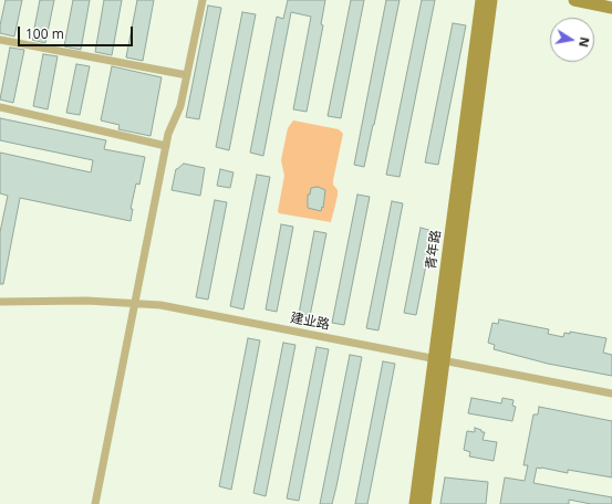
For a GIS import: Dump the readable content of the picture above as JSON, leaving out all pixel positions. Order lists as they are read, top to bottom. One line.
{"streets":{"street":["青年路","建业路"]},"crossings":[["青年路","建业路"]],"scale_bar":"100 m","north":"right"}
